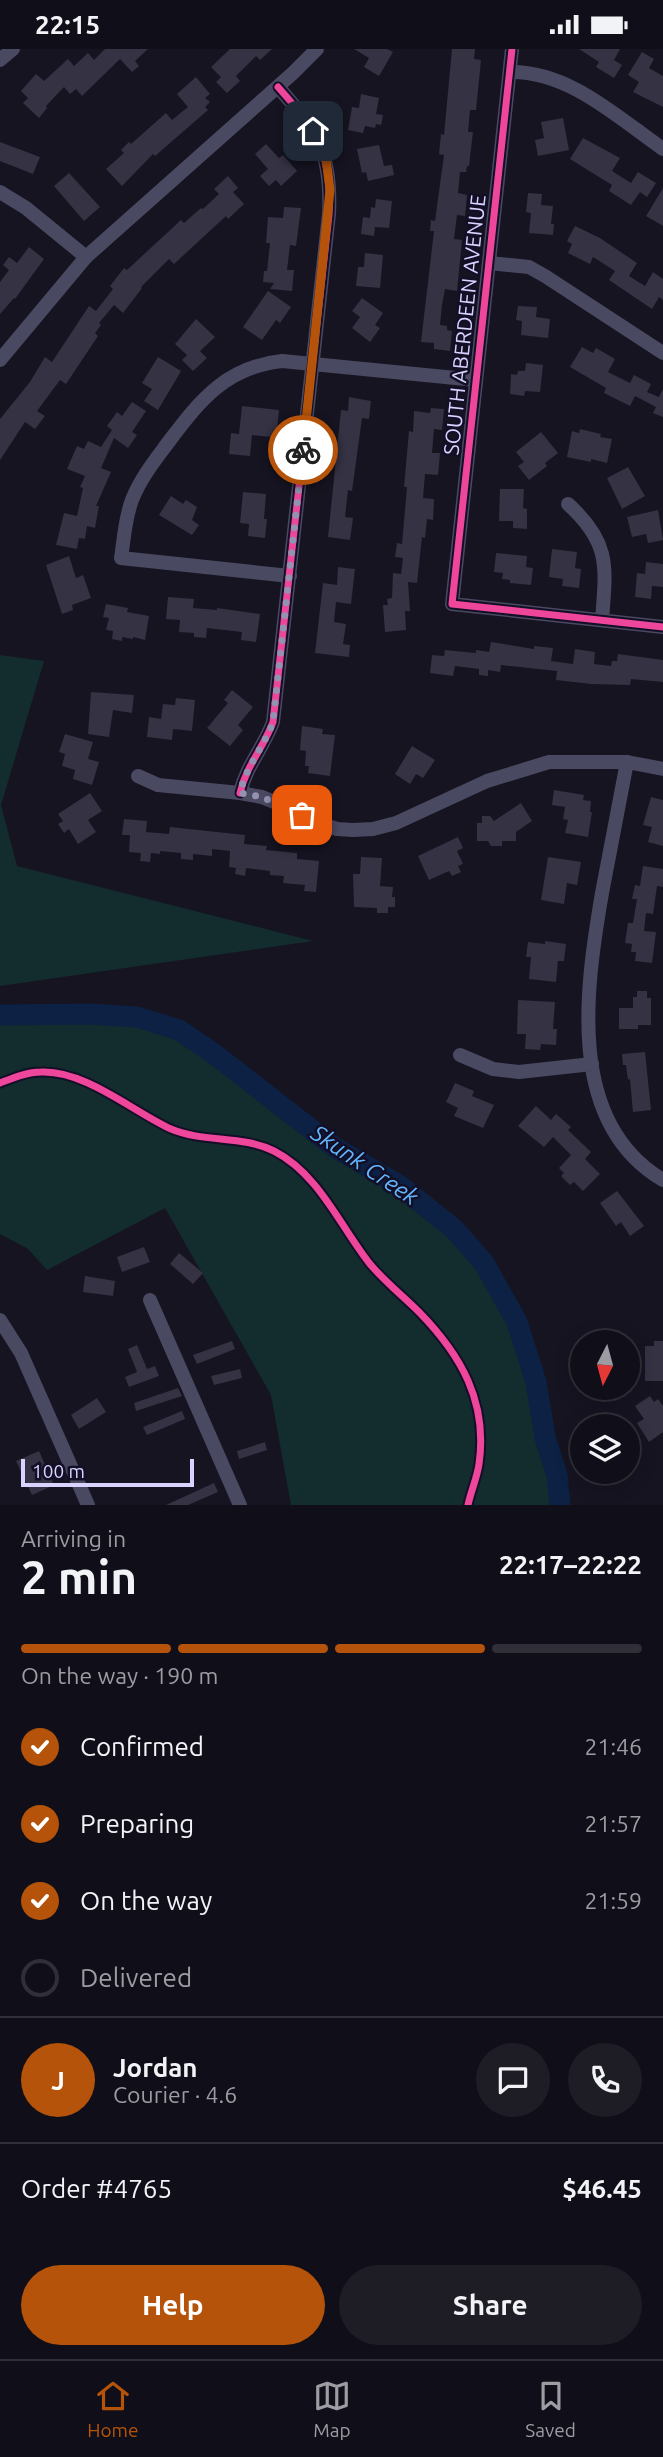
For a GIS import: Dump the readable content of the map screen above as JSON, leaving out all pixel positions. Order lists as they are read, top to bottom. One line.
{"streets":{"street":["SOUTH ABERDEEN AVENUE"]},"water":["Skunk Creek"],"scale_bar":"100 m","north":"bottom","page":{"status":"22:15","scale":"100 m","heading":["2 min","Arriving in","22:17–22:22"],"panel":["Jordan","Courier · 4.6","Order #4765","$46.45"],"bar":"On the way · 190 m","list":[["Confirmed","21:46"],["Preparing","21:57"],["On the way","21:59"],"Delivered"],"round":"J","buttons":["Help","Share"],"tabs":["Home","Map","Saved"]}}
